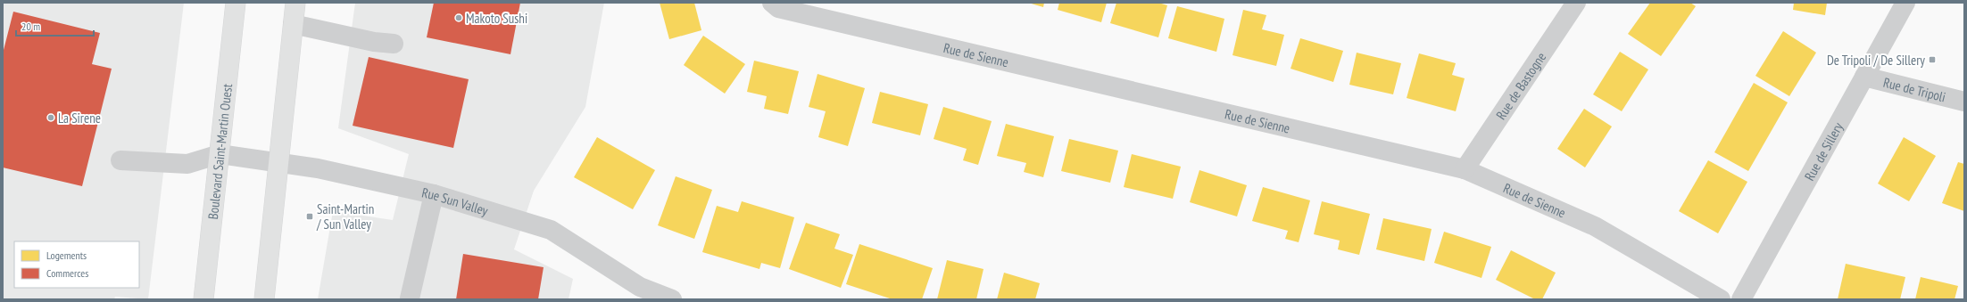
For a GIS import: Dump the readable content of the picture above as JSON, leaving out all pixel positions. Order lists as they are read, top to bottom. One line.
{"streets":{"main road":["Boulevard Saint-Martin Ouest"],"street":["Rue de Sienne","Rue de Bastogne","Rue de Tripoli","Rue de Sillery","Rue Sun Valley"]},"crossings":[["Rue de Sienne","Rue de Bastogne"],["Rue de Tripoli","Rue de Sillery"],["Boulevard Saint-Martin Ouest","Rue Sun Valley"]],"places":{"other":["Makoto Sushi","La Sirene"],"transit":["De Tripoli / De Sillery","Saint-Martin / Sun Valley"]},"legend":["Logements","Commerces"],"scale_bar":"20 m"}
